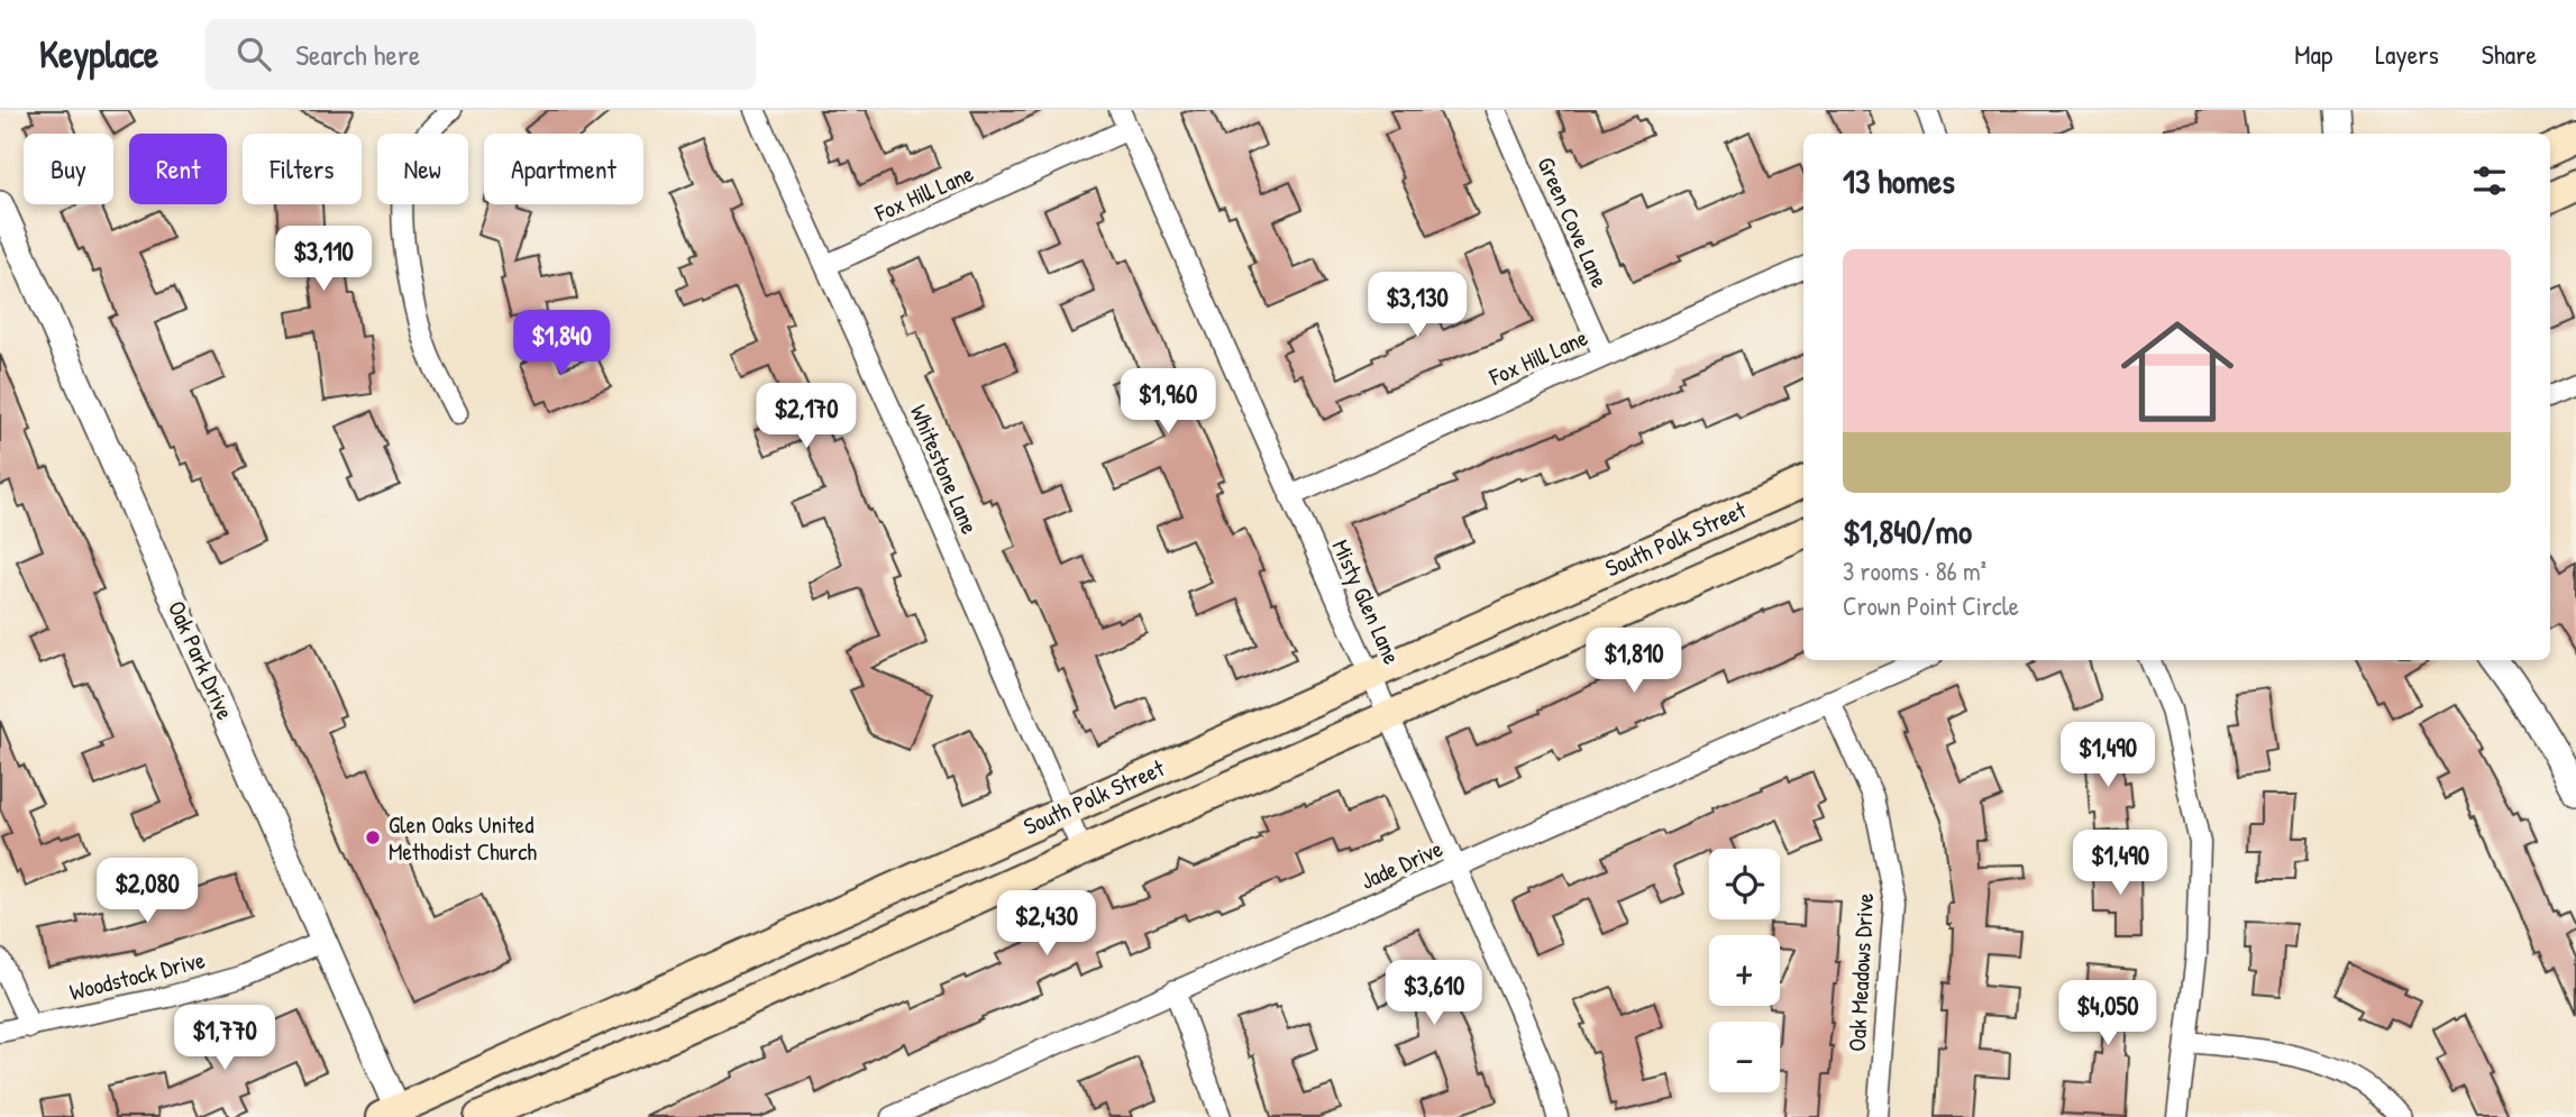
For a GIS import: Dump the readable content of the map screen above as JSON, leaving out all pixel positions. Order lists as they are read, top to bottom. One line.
{"streets":{"main road":["South Polk Street"],"street":["Fox Hill Lane","Green Cove Lane","Whitestone Lane","Misty Glen Lane","Oak Park Drive","Jade Drive","Oak Meadows Drive","Woodstock Drive"]},"crossings":[["Fox Hill Lane","Green Cove Lane"],["Fox Hill Lane","Whitestone Lane"],["Fox Hill Lane","Misty Glen Lane"],["Whitestone Lane","South Polk Street"],["South Polk Street","Misty Glen Lane"],["South Polk Street","Oak Park Drive"],["Misty Glen Lane","Jade Drive"],["Oak Park Drive","Woodstock Drive"],["Jade Drive","Oak Meadows Drive"]],"places":["Glen Oaks United Methodist Church"],"page":{"header":"Keyplace","search":"Search here","nav":["Map","Layers","Share"],"chip":["Buy","Rent","Filters","New","Apartment"],"heading":"13 homes","price":["$3,110","$3,130","$1,840","$1,960","$2,170","$1,810","$1,490","$1,490","$2,080","$2,430","$3,610","$4,050","$1,770"],"list":[{"name":"$1,840/mo","note":"3 rooms · 86 m² · Crown Point Circle"}],"map_buttons":["+","−"]}}
